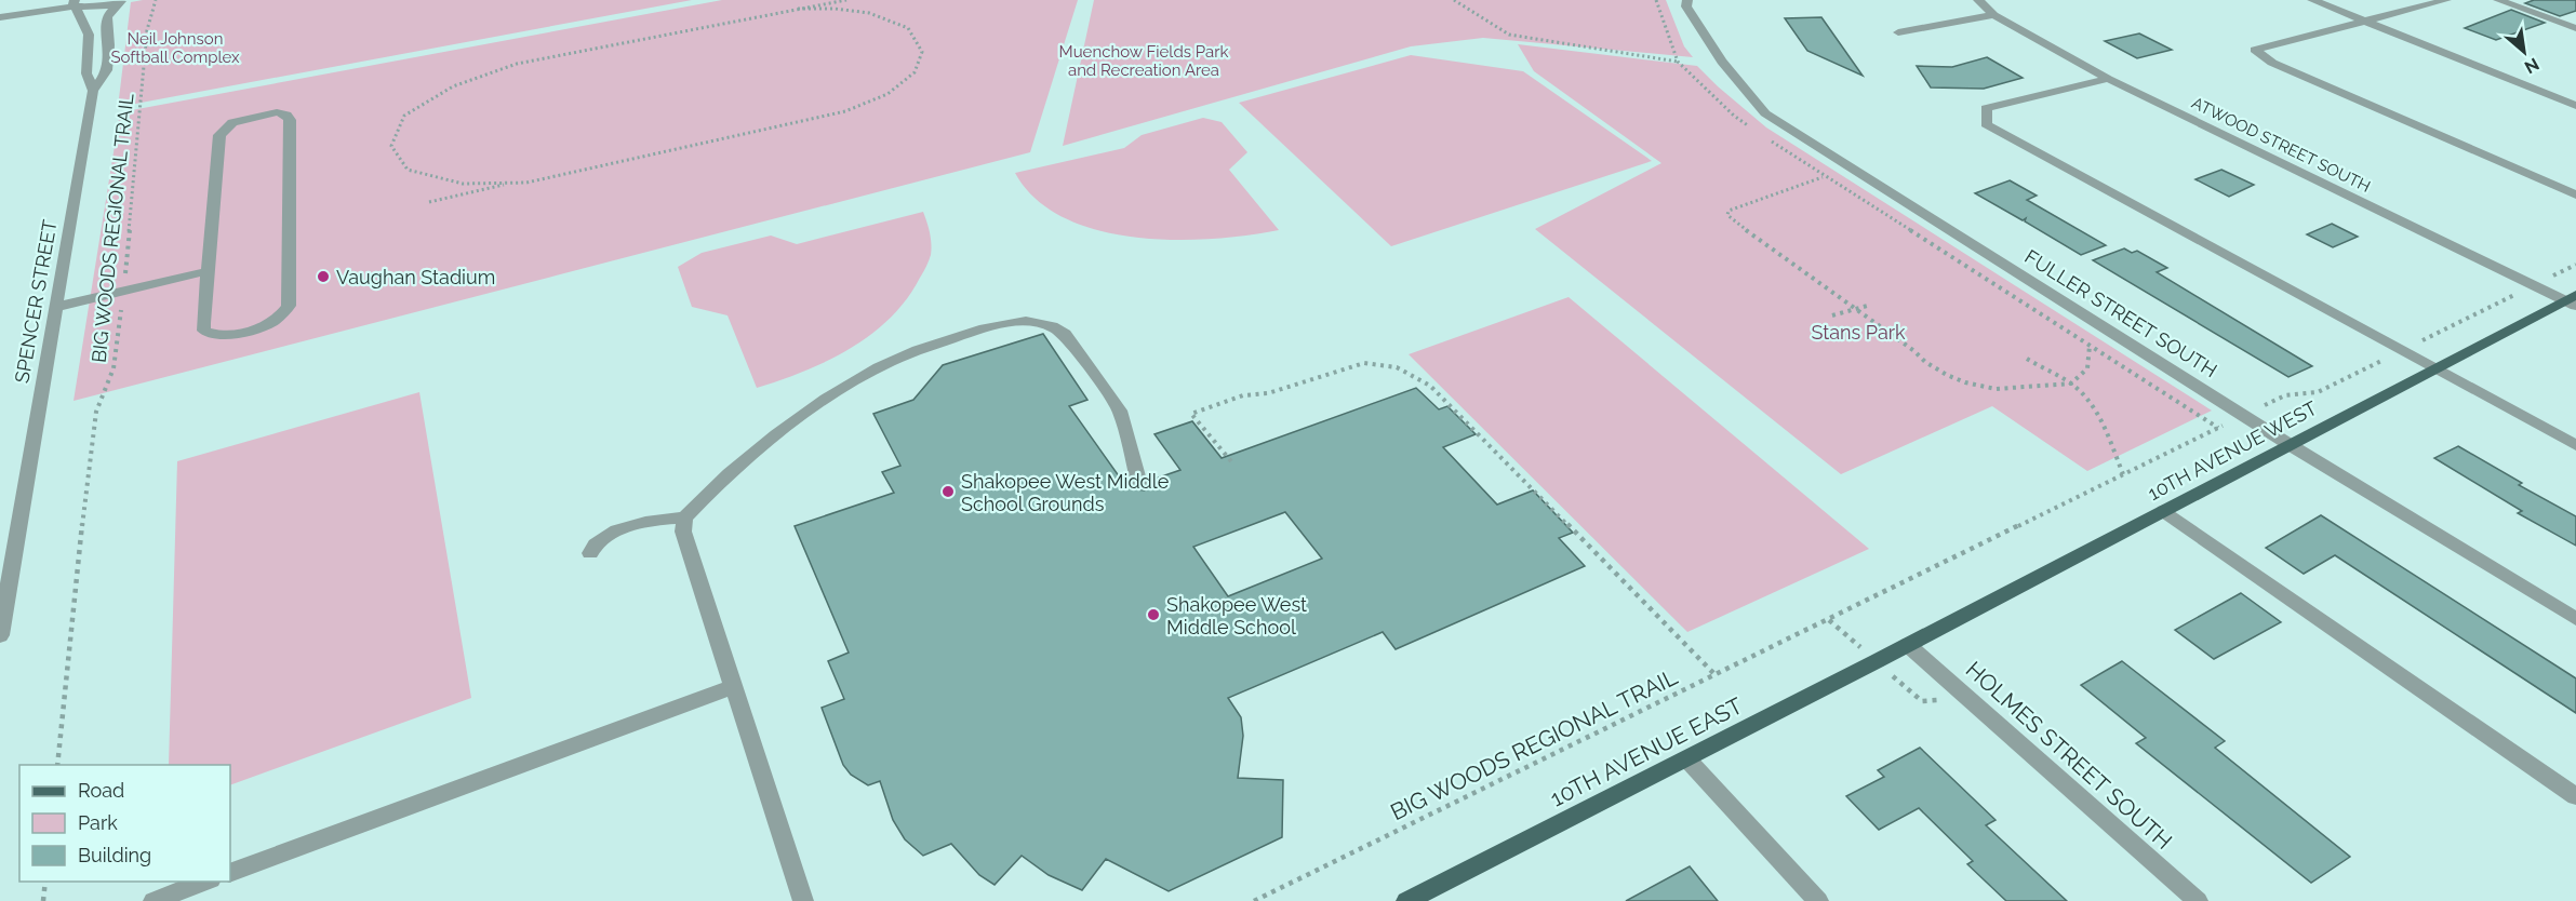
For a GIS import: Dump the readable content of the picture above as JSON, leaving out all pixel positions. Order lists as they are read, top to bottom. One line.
{"streets":{"main road":["10TH AVENUE WEST","10TH AVENUE EAST"],"street":["ATWOOD STREET SOUTH","SPENCER STREET","FULLER STREET SOUTH","HOLMES STREET SOUTH"],"path":["BIG WOODS REGIONAL TRAIL"]},"crossings":[["ATWOOD STREET SOUTH","BIG WOODS REGIONAL TRAIL"],["ATWOOD STREET SOUTH","10TH AVENUE WEST"],["BIG WOODS REGIONAL TRAIL","FULLER STREET SOUTH"],["FULLER STREET SOUTH","10TH AVENUE WEST"],["10TH AVENUE WEST","10TH AVENUE EAST"],["10TH AVENUE WEST","HOLMES STREET SOUTH"],["10TH AVENUE EAST","HOLMES STREET SOUTH"]],"parks":["Neil Johnson Softball Complex","Muenchow Fields Park and Recreation Area","Stans Park"],"places":["Vaughan Stadium","Shakopee West Middle School Grounds","Shakopee West Middle School"],"legend":["Road","Park","Building"],"north":"bottom right"}
